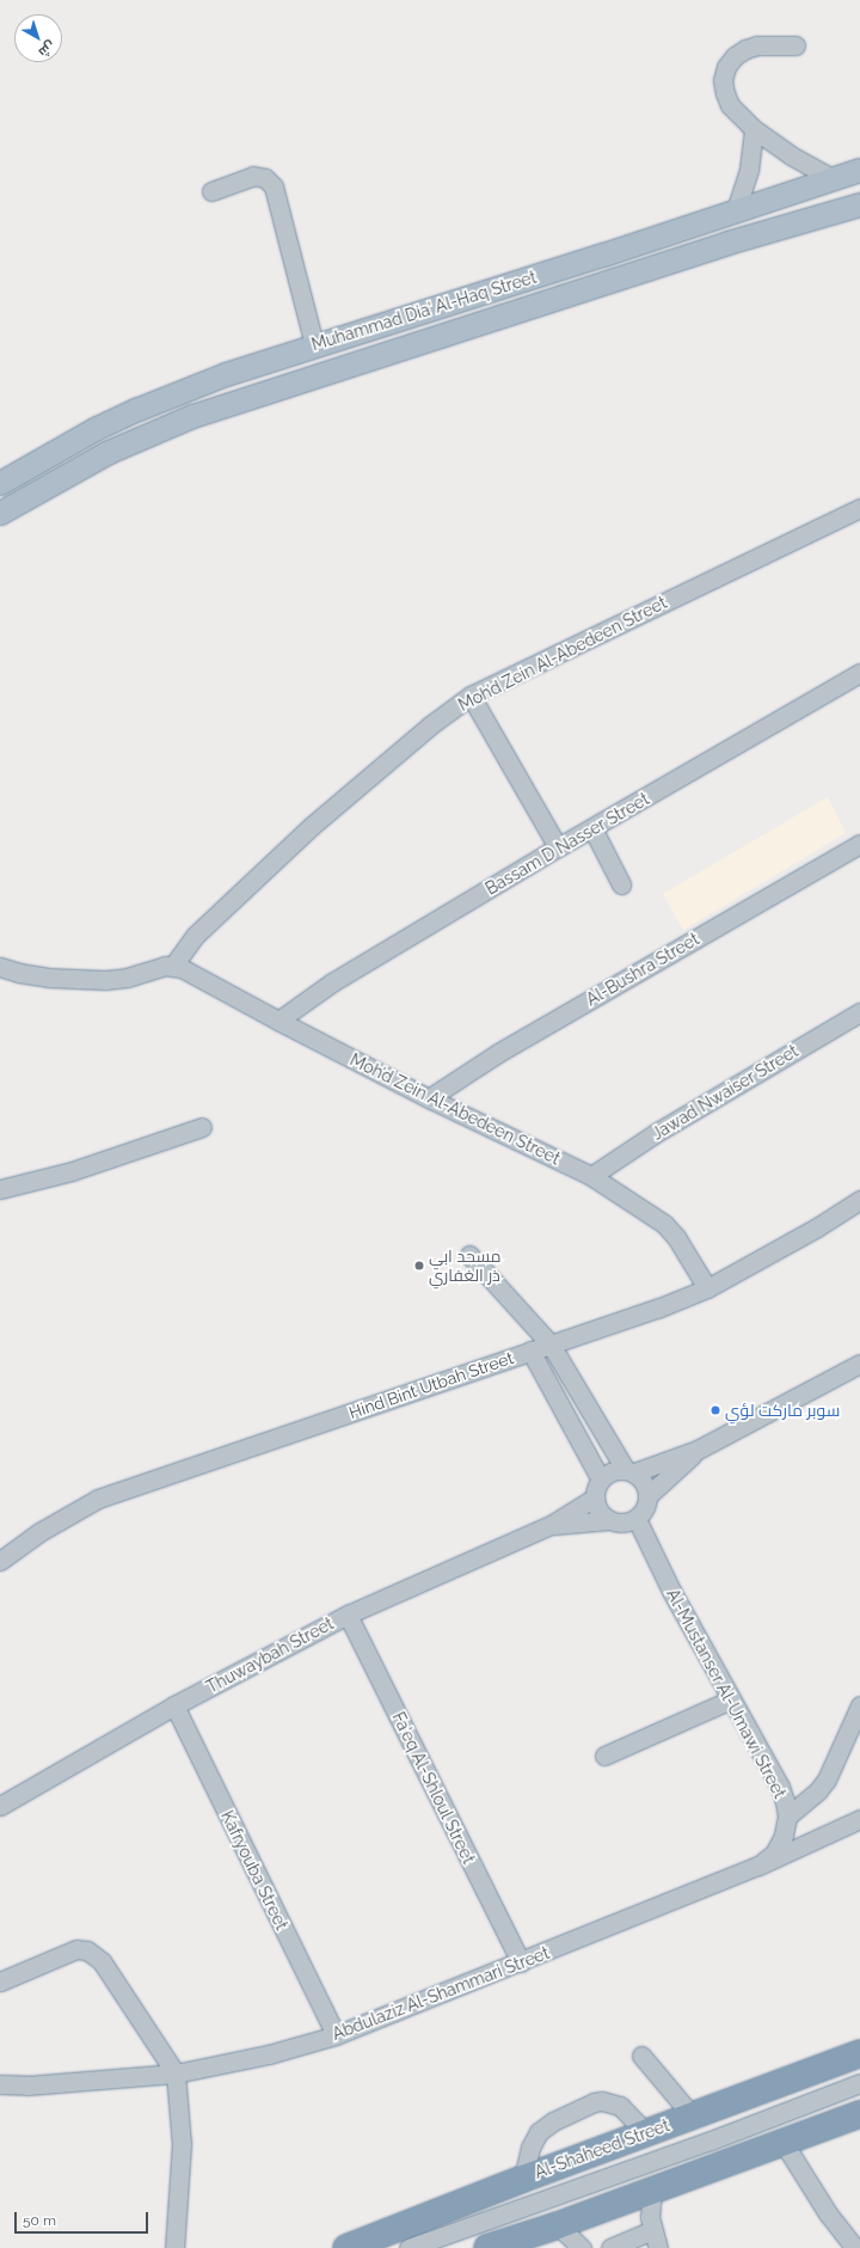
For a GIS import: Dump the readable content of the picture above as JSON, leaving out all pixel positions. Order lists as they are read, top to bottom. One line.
{"streets":{"highway":["Al-Shaheed Street"],"main road":["Muhammad Dia' Al-Haq Street"],"street":["Moh’d Zein Al-Abedeen Street","Bassam D Nasser Street","Al-Bushra Street","Jawad Nwaiser Street","Hind Bint Utbah Street","Thuwaybah Street","Al-Mustanser Al-Umawi Street","Fa'eq Al-Shloul Street","Kafryouba Street","Abdulaziz Al-Shammari Street"]},"crossings":[["Moh’d Zein Al-Abedeen Street","Bassam D Nasser Street"],["Moh’d Zein Al-Abedeen Street","Al-Bushra Street"],["Moh’d Zein Al-Abedeen Street","Jawad Nwaiser Street"],["Moh’d Zein Al-Abedeen Street","Hind Bint Utbah Street"],["Thuwaybah Street","Al-Mustanser Al-Umawi Street"],["Thuwaybah Street","Fa'eq Al-Shloul Street"],["Thuwaybah Street","Kafryouba Street"],["Al-Mustanser Al-Umawi Street","Abdulaziz Al-Shammari Street"],["Fa'eq Al-Shloul Street","Abdulaziz Al-Shammari Street"],["Kafryouba Street","Abdulaziz Al-Shammari Street"]],"places":["مسحد ابي ذر الغفاري","سوبر ماركت لؤي"],"scale_bar":"50 m","north":"bottom right"}
